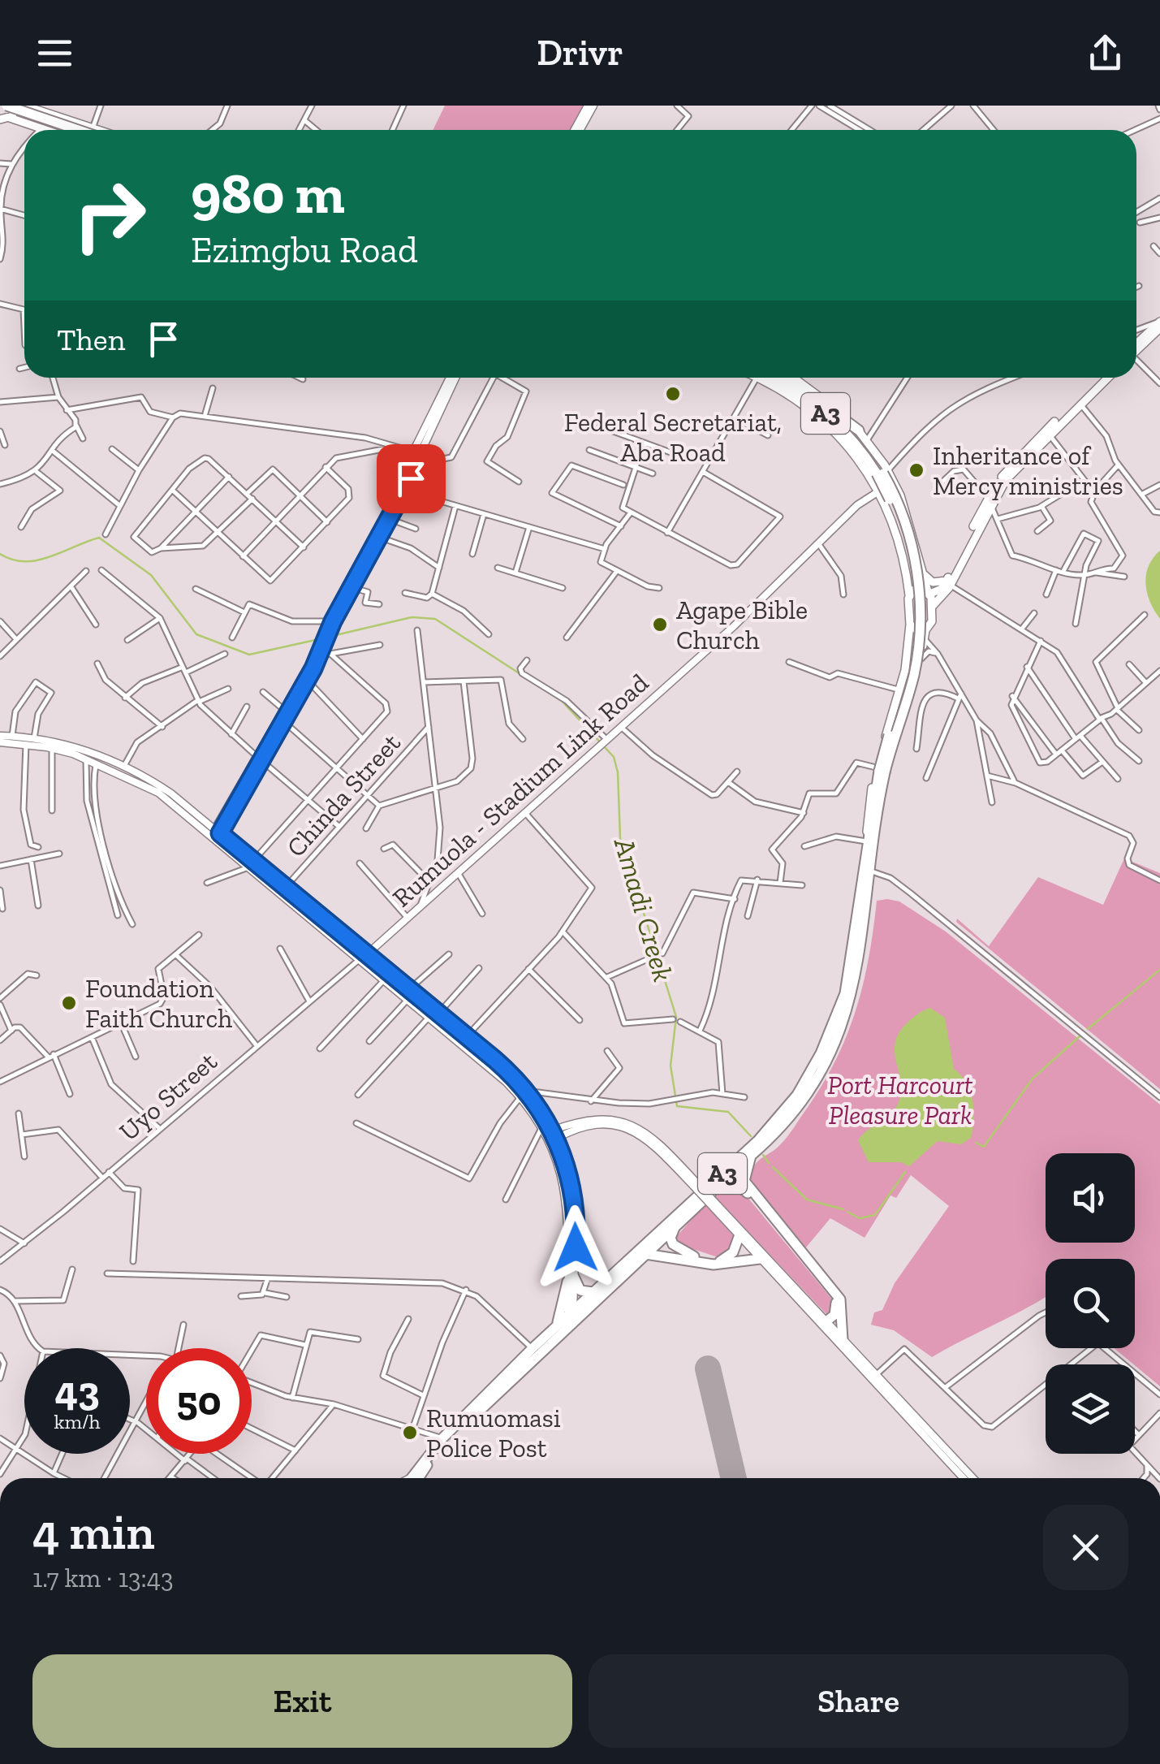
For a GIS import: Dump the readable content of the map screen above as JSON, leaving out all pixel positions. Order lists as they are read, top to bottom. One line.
{"streets":{"highway":["A3"],"main road":["Rumuola - Stadium Link Road"],"street":["Chinda Street","Uyo Street"]},"crossings":[["Rumuola - Stadium Link Road","Uyo Street"]],"water":["Amadi Creek"],"parks":["Port Harcourt Pleasure Park"],"places":["Federal Secretariat, Aba Road","Inheritance of Mercy ministries","Agape Bible Church","Foundation Faith Church","Rumuomasi Police Post"],"page":{"header":"Drivr","turn":["980 m","Ezimgbu Road"],"then":"Then","speed":"43 km/h","limit":"50","heading":["4 min","1.7 km · 13:43"],"buttons":["Exit","Share"]}}
